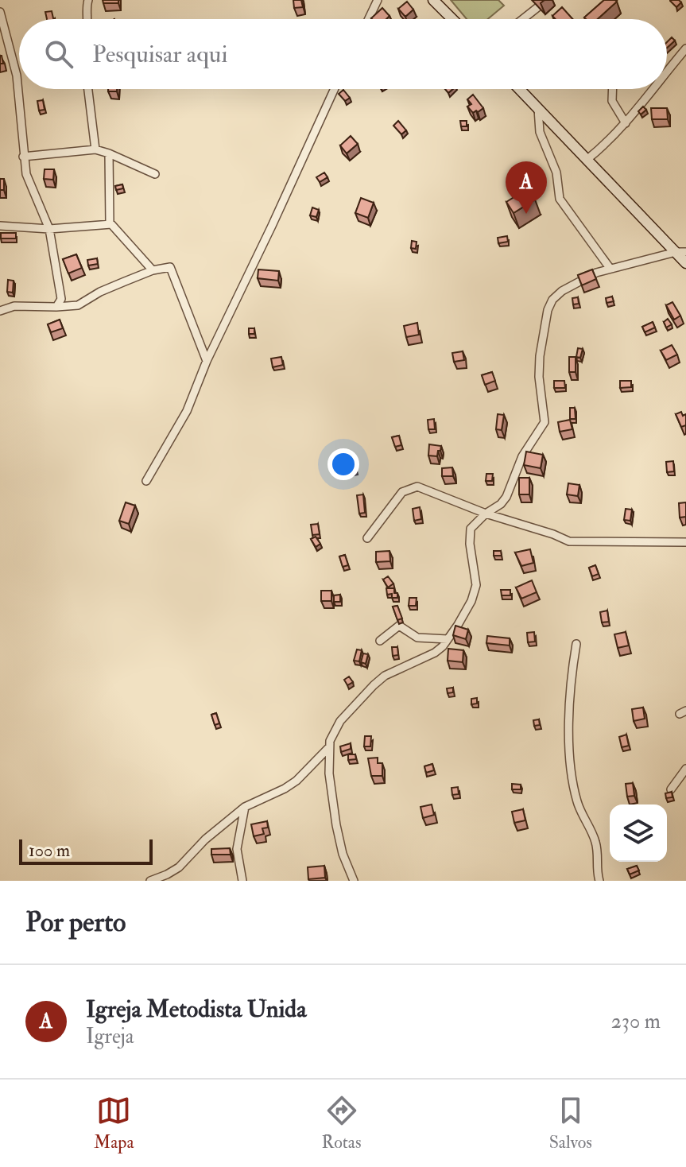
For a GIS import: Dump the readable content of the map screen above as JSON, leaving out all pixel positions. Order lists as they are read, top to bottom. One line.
{"scale_bar":"100 m","page":{"search":"Pesquisar aqui","pins":"A","scale":"100 m","heading":"Por perto","list":[{"mark":"A","name":"Igreja Metodista Unida","note":"Igreja","value":"230 m"}],"nav":["Mapa","Rotas","Salvos"]}}
